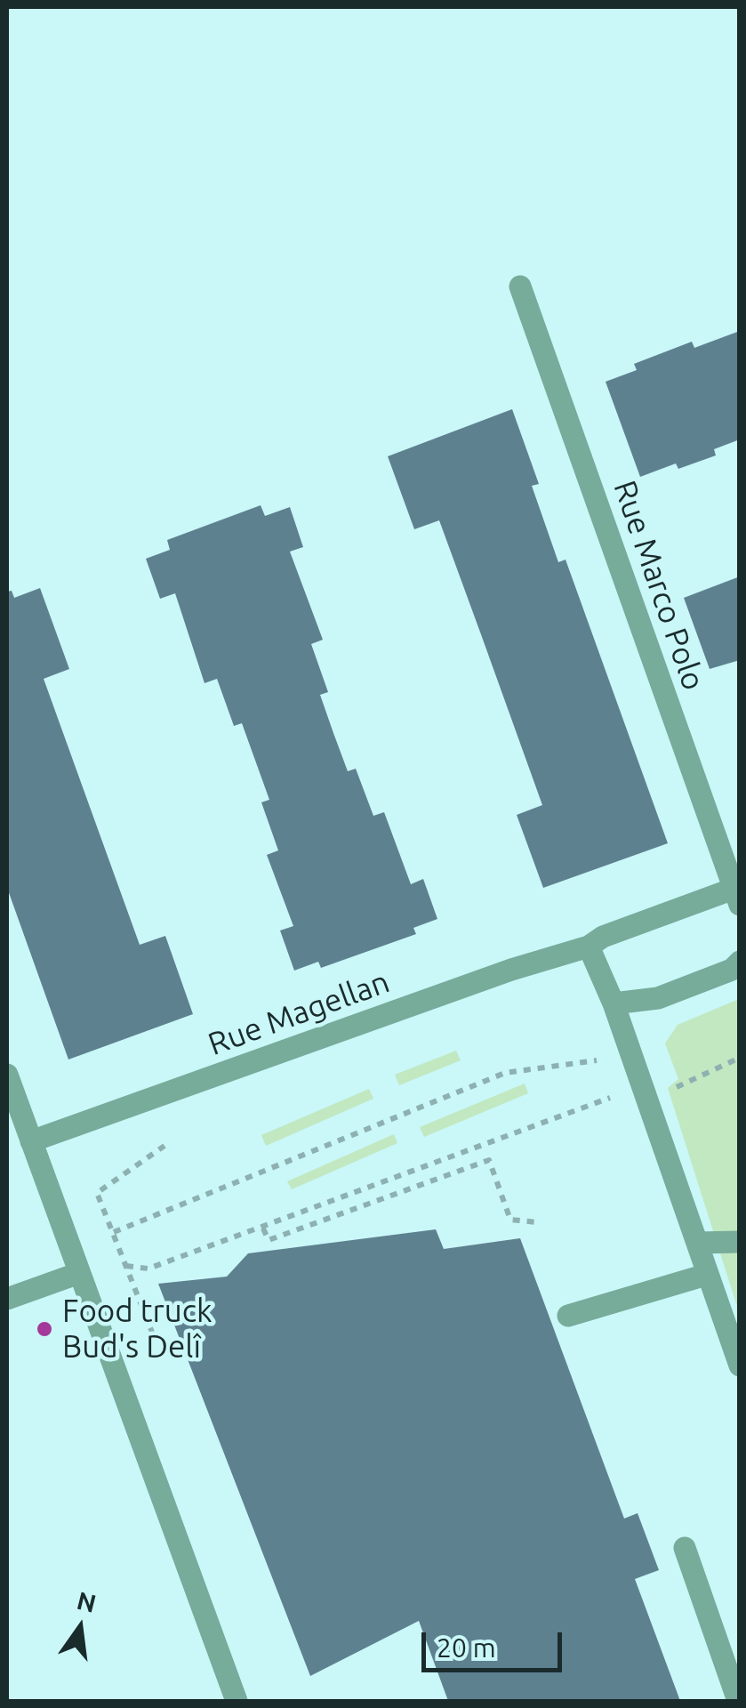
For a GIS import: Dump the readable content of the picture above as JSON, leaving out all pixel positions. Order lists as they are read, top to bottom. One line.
{"streets":{"street":["Rue Marco Polo","Rue Magellan"]},"crossings":[["Rue Marco Polo","Rue Magellan"]],"places":["Food truck Bud's Delî"],"scale_bar":"20 m","north":"top"}
